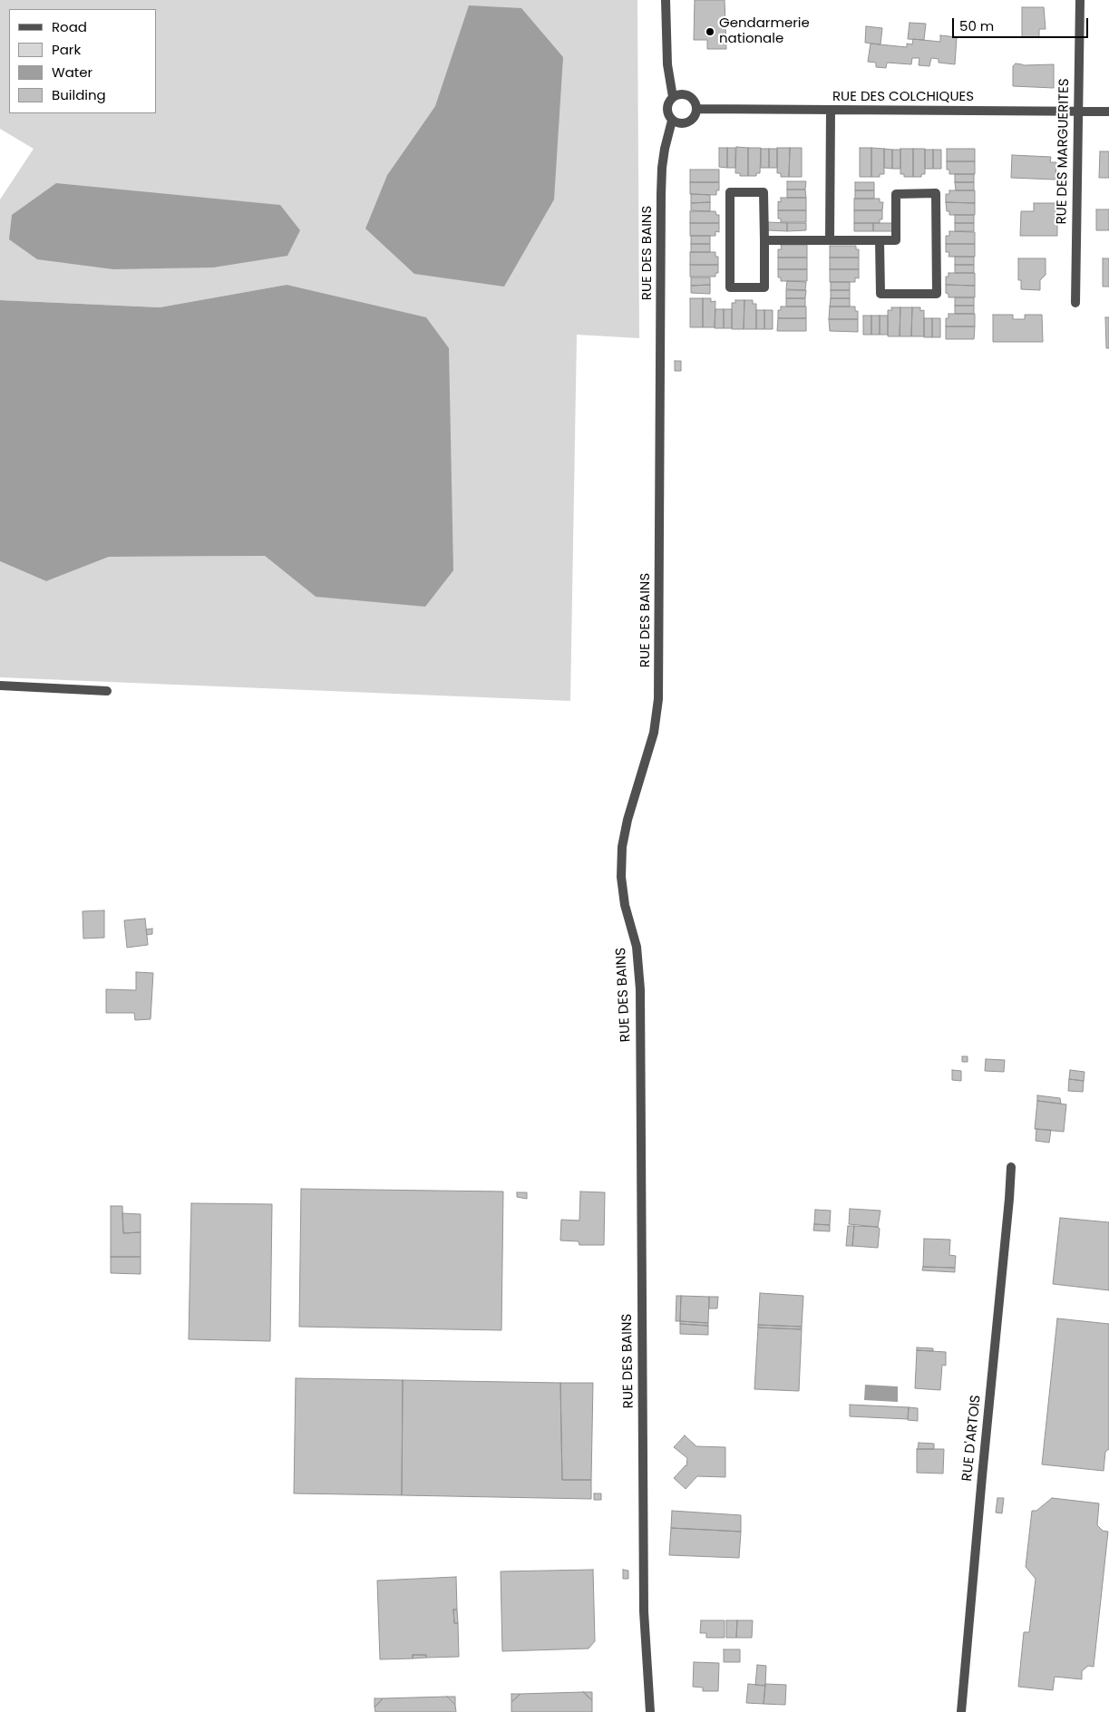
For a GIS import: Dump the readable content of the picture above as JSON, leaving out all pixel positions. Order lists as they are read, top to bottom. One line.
{"streets":{"street":["RUE DES COLCHIQUES","RUE DES MARGUERITES","RUE DES BAINS","RUE D'ARTOIS"]},"crossings":[["RUE DES COLCHIQUES","RUE DES MARGUERITES"],["RUE DES COLCHIQUES","RUE DES BAINS"]],"places":["Gendarmerie nationale"],"legend":["Road","Park","Water","Building"],"scale_bar":"50 m"}
